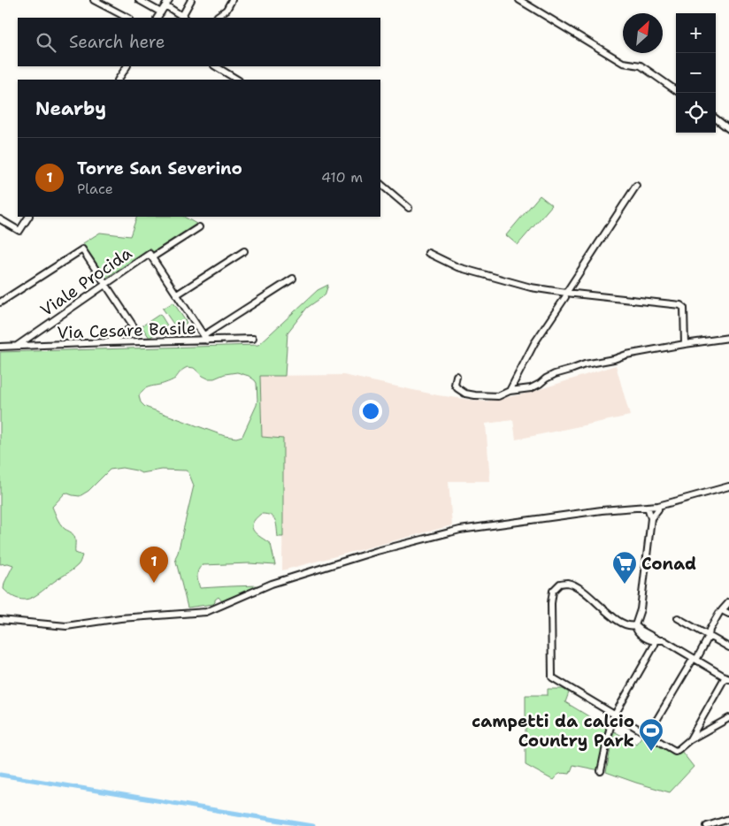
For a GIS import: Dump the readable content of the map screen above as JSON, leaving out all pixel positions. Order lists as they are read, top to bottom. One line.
{"streets":{"street":["Viale Procida","Via Cesare Basile"]},"crossings":[["Viale Procida","Via Cesare Basile"]],"places":{"supermarket":["Conad"],"sports":["campetti da calcio Country Park"]},"north":"top right","page":{"map_buttons":["+","−"],"search":"Search here","heading":"Nearby","list":[{"mark":"1","name":"Torre San Severino","note":"Place","value":"410 m"}],"pins":"1"}}
